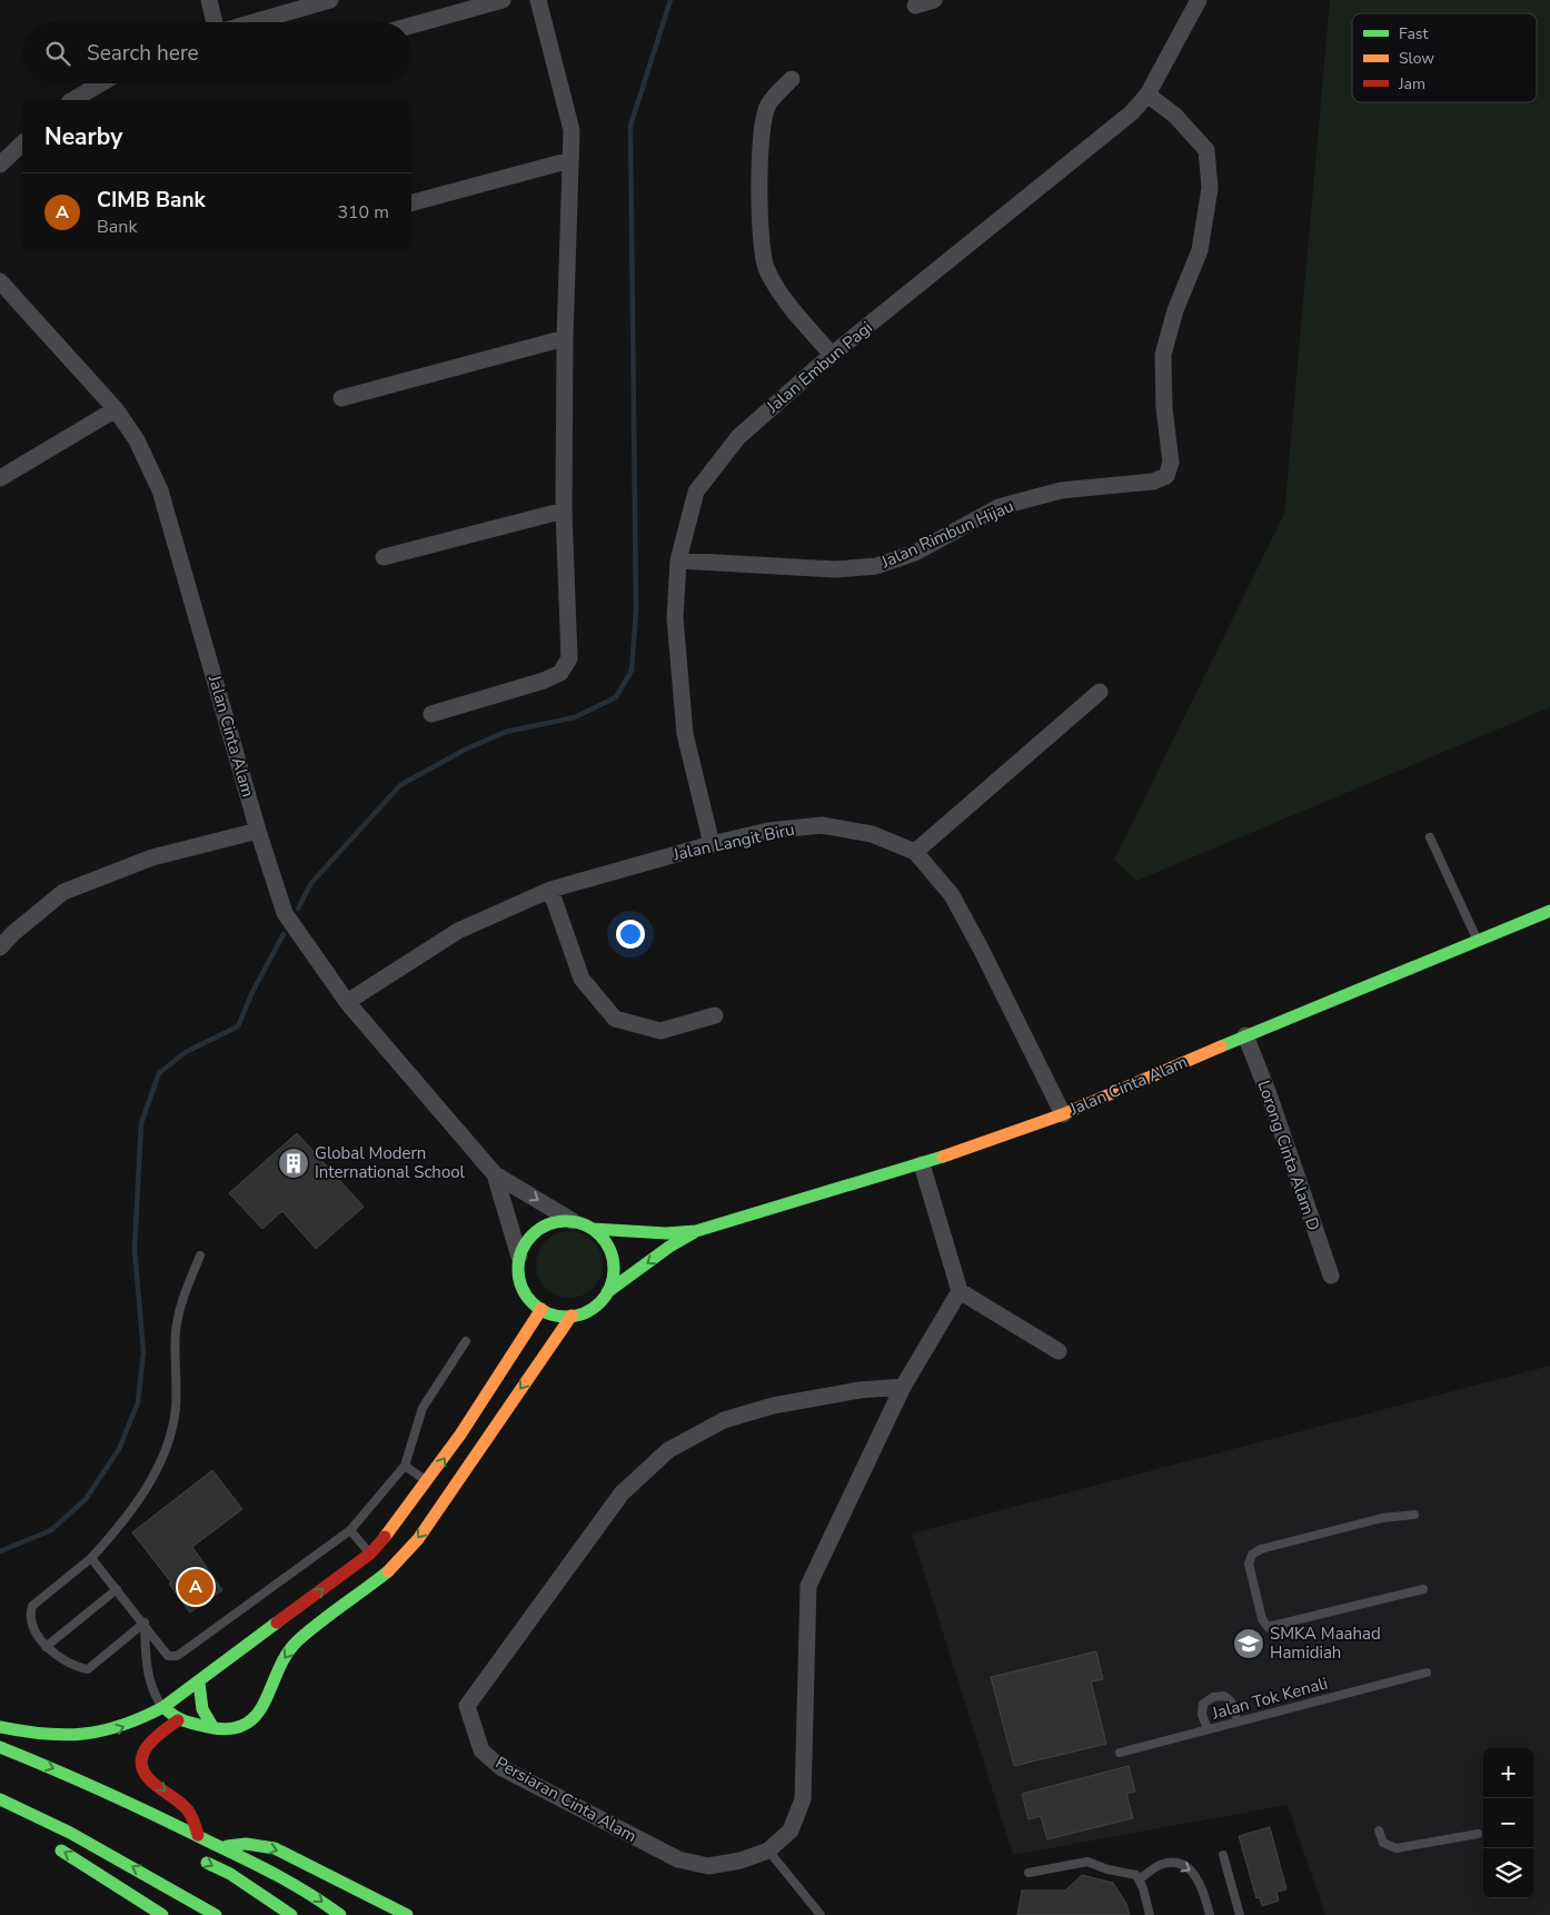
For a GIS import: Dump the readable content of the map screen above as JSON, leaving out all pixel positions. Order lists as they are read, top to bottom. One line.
{"streets":{"main road":["Jalan Cinta Alam"],"street":["Jalan Embun Pagi","Jalan Rimbun Hijau","Jalan Langit Biru","Lorong Cinta Alam D","Persiaran Cinta Alam"],"lane":["Jalan Tok Kenali"]},"crossings":[["Jalan Embun Pagi","Jalan Rimbun Hijau"],["Jalan Embun Pagi","Jalan Langit Biru"],["Jalan Cinta Alam","Jalan Langit Biru"],["Jalan Cinta Alam","Lorong Cinta Alam D"]],"places":{"building":["Global Modern International School"],"school or university":["SMKA Maahad Hamidiah"]},"legend":["Fast","Slow","Jam"],"page":{"search":"Search here","heading":"Nearby","list":[{"mark":"A","name":"CIMB Bank","note":"Bank","value":"310 m"}],"pins":"A","map_buttons":["+","−"]}}
